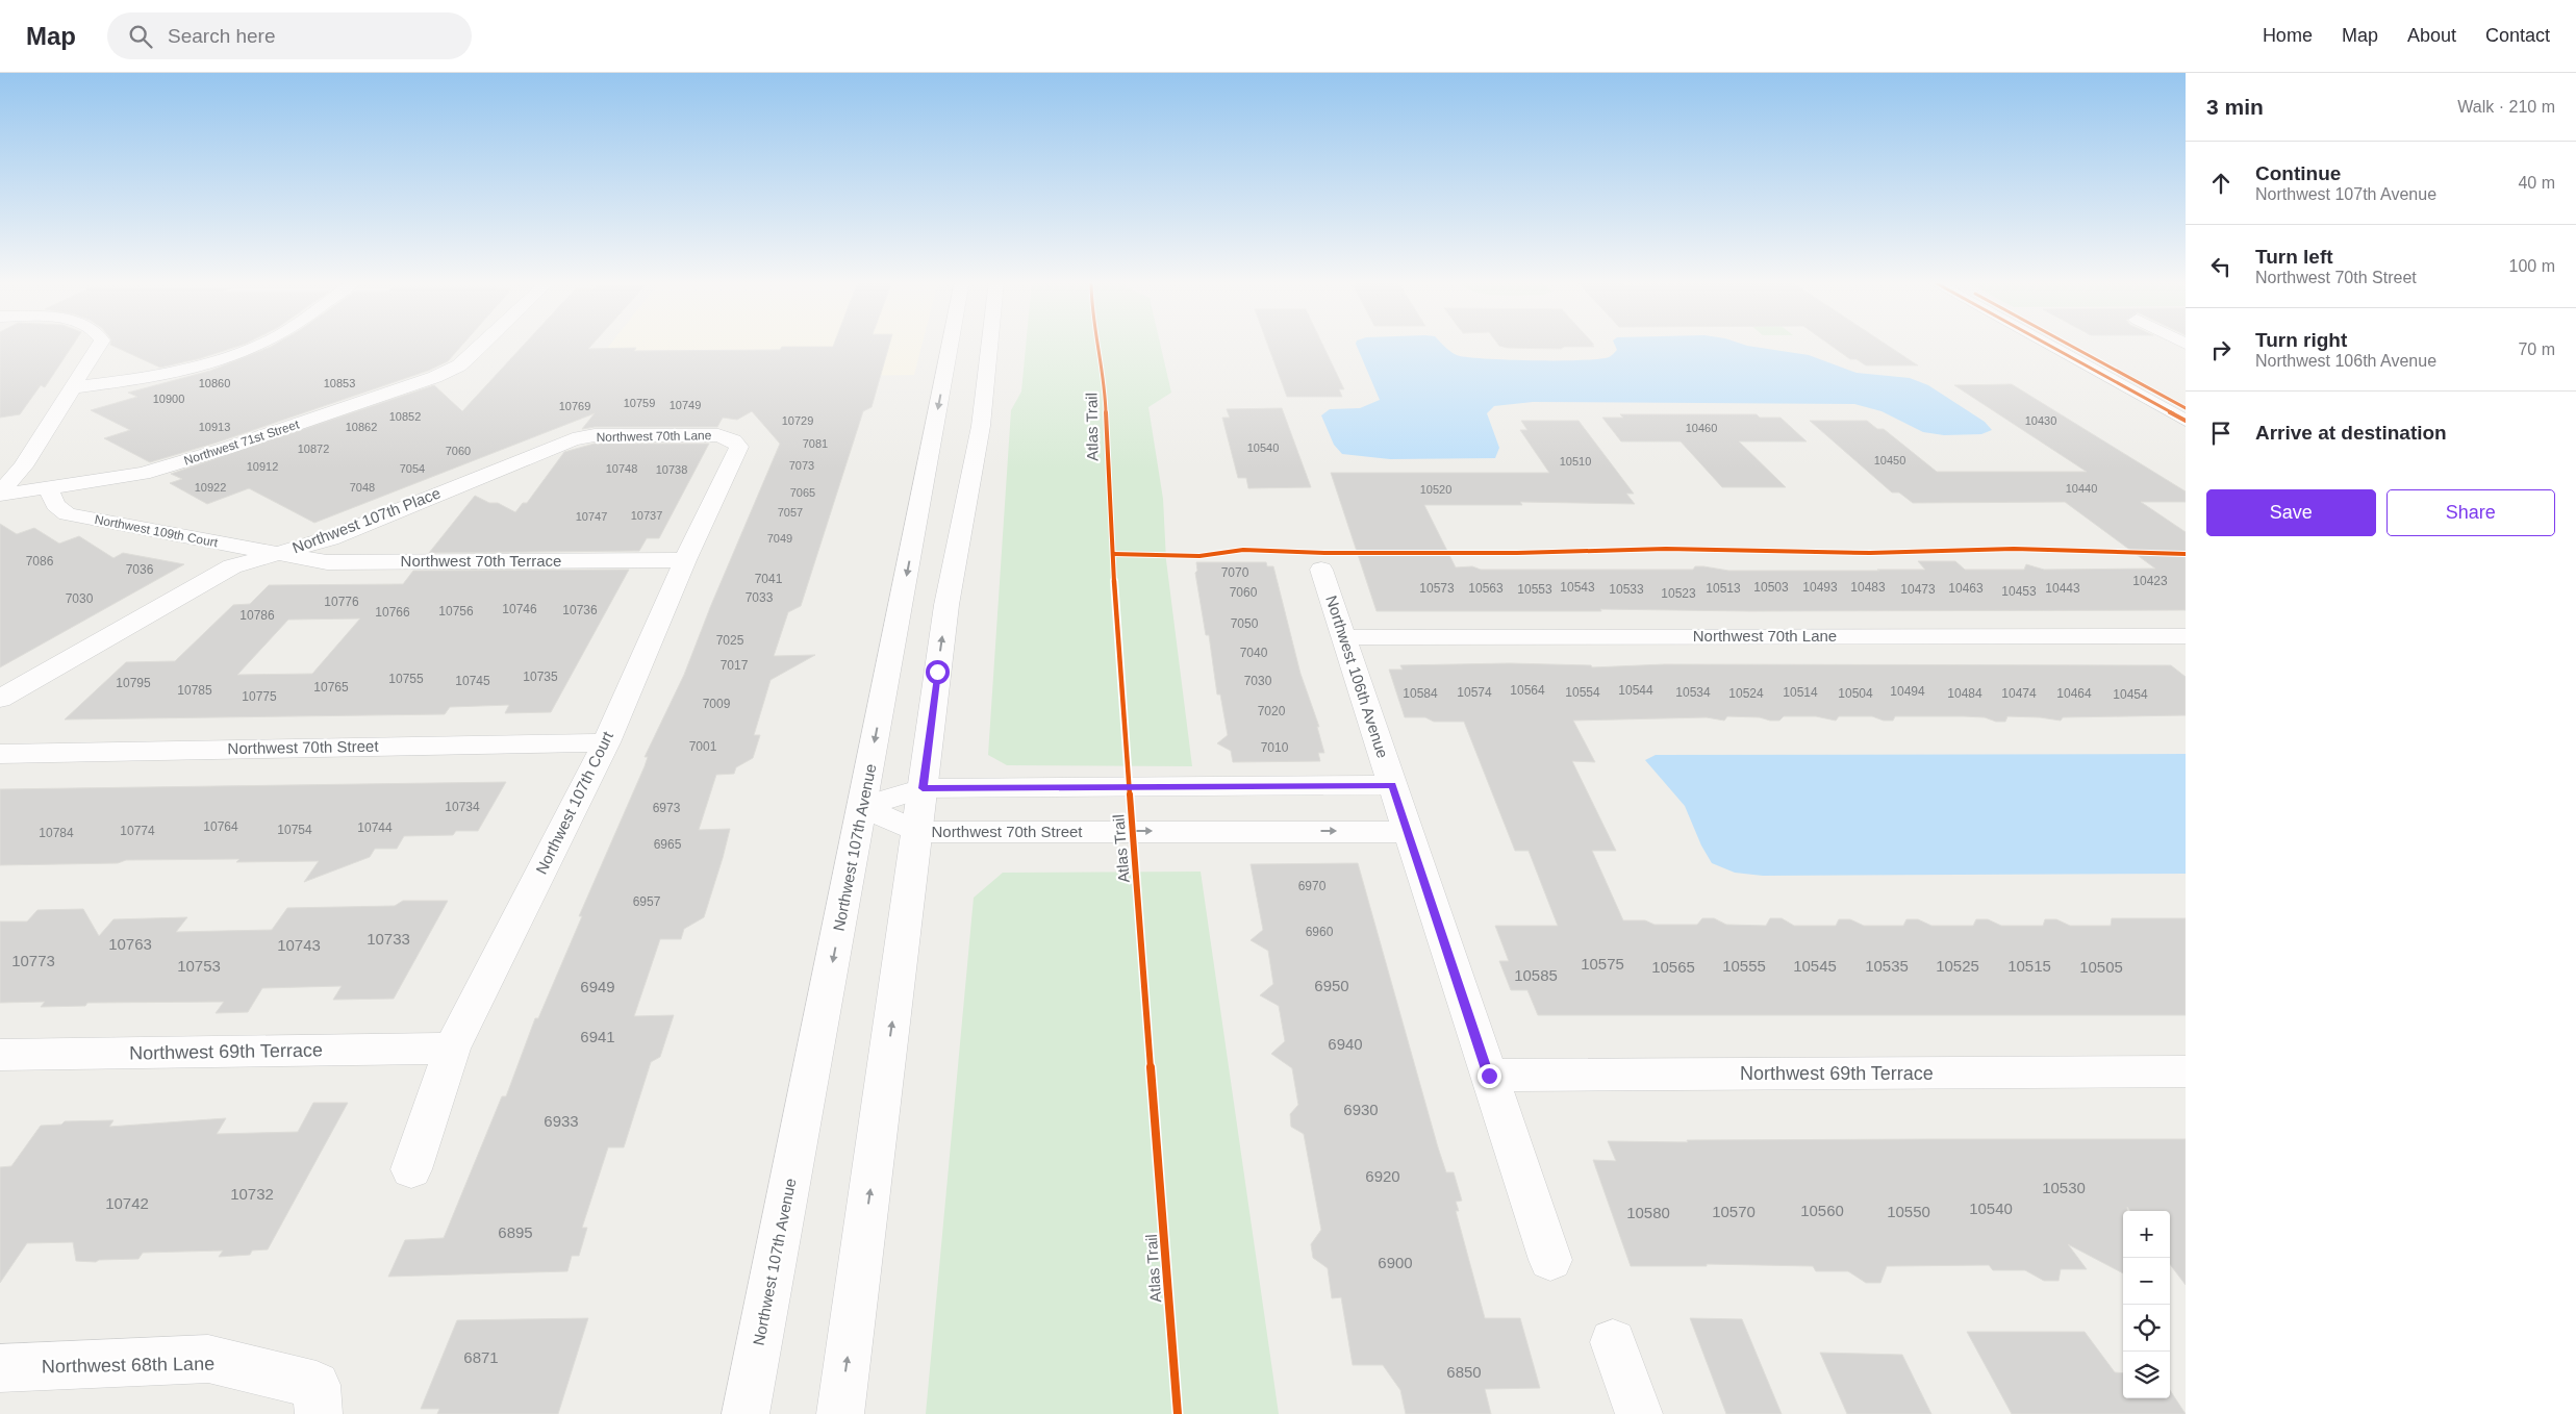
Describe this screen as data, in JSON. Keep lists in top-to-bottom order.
{
  "streets": {
    "street": [
      "Northwest 70th Lane",
      "Northwest 71st Street",
      "Northwest 107th Place",
      "Northwest 109th Court",
      "Northwest 70th Terrace",
      "Northwest 106th Avenue",
      "Northwest 70th Street",
      "Northwest 107th Court",
      "Northwest 107th Avenue",
      "Northwest 69th Terrace",
      "Northwest 68th Lane"
    ],
    "cycle path": ["Atlas Trail"]
  },
  "crossings": [
    ["Northwest 70th Lane", "Northwest 107th Place"],
    ["Northwest 70th Lane", "Northwest 106th Avenue"],
    ["Northwest 70th Lane", "Northwest 107th Court"],
    ["Northwest 71st Street", "Northwest 109th Court"],
    ["Northwest 107th Place", "Northwest 109th Court"],
    ["Northwest 107th Place", "Northwest 70th Terrace"],
    ["Northwest 109th Court", "Northwest 70th Terrace"],
    ["Northwest 70th Terrace", "Northwest 107th Court"],
    ["Northwest 106th Avenue", "Northwest 70th Street"],
    ["Northwest 106th Avenue", "Northwest 69th Terrace"],
    ["Northwest 70th Street", "Northwest 107th Court"],
    ["Northwest 70th Street", "Northwest 107th Avenue"],
    ["Northwest 107th Court", "Northwest 69th Terrace"]
  ],
  "house_numbers": [
    "10860",
    "10853",
    "10900",
    "10759",
    "10749",
    "10769",
    "10852",
    "10729",
    "10430",
    "10913",
    "10862",
    "10460",
    "7081",
    "10540",
    "10872",
    "7060",
    "10450",
    "10510",
    "7073",
    "10912",
    "7054",
    "10748",
    "10738",
    "10922",
    "7048",
    "10440",
    "10520",
    "7065",
    "7057",
    "10737",
    "10747",
    "7049",
    "7086",
    "7036",
    "7070",
    "7041",
    "10423",
    "10543",
    "10503",
    "10493",
    "10483",
    "10573",
    "10563",
    "10513",
    "10463",
    "10443",
    "10553",
    "10533",
    "10473",
    "10453",
    "7060",
    "10523",
    "7033",
    "7030",
    "10776",
    "10746",
    "10736",
    "10756",
    "10766",
    "10786",
    "7050",
    "7025",
    "7040",
    "7017",
    "10735",
    "10755",
    "10745",
    "7030",
    "10795",
    "10765",
    "10785",
    "10564",
    "10544",
    "10494",
    "10574",
    "10554",
    "10534",
    "10514",
    "10584",
    "10524",
    "10504",
    "10484",
    "10474",
    "10464",
    "10454",
    "10775",
    "7009",
    "7020",
    "7001",
    "7010",
    "10734",
    "6973",
    "10764",
    "10744",
    "10754",
    "10774",
    "10784",
    "6965",
    "6970",
    "6957",
    "6960",
    "10733",
    "10763",
    "10743",
    "10773",
    "10575",
    "10753",
    "10555",
    "10545",
    "10535",
    "10525",
    "10515",
    "10565",
    "10505",
    "10585",
    "6950",
    "6949",
    "6941",
    "6940",
    "6930",
    "6933",
    "6920",
    "10530",
    "10732",
    "10742",
    "10540",
    "10560",
    "10570",
    "10550",
    "10580",
    "6895",
    "6900",
    "6871",
    "6850"
  ],
  "page": {
    "header": "Map",
    "search": "Search here",
    "nav": [
      "Home",
      "Map",
      "About",
      "Contact"
    ],
    "heading": ["3 min", "Walk · 210 m"],
    "list": [
      ["Continue", "Northwest 107th Avenue", "40 m"],
      ["Turn left", "Northwest 70th Street", "100 m"],
      ["Turn right", "Northwest 106th Avenue", "70 m"],
      "Arrive at destination"
    ],
    "buttons": ["Save", "Share"],
    "map_buttons": ["+", "−"]
  }
}
